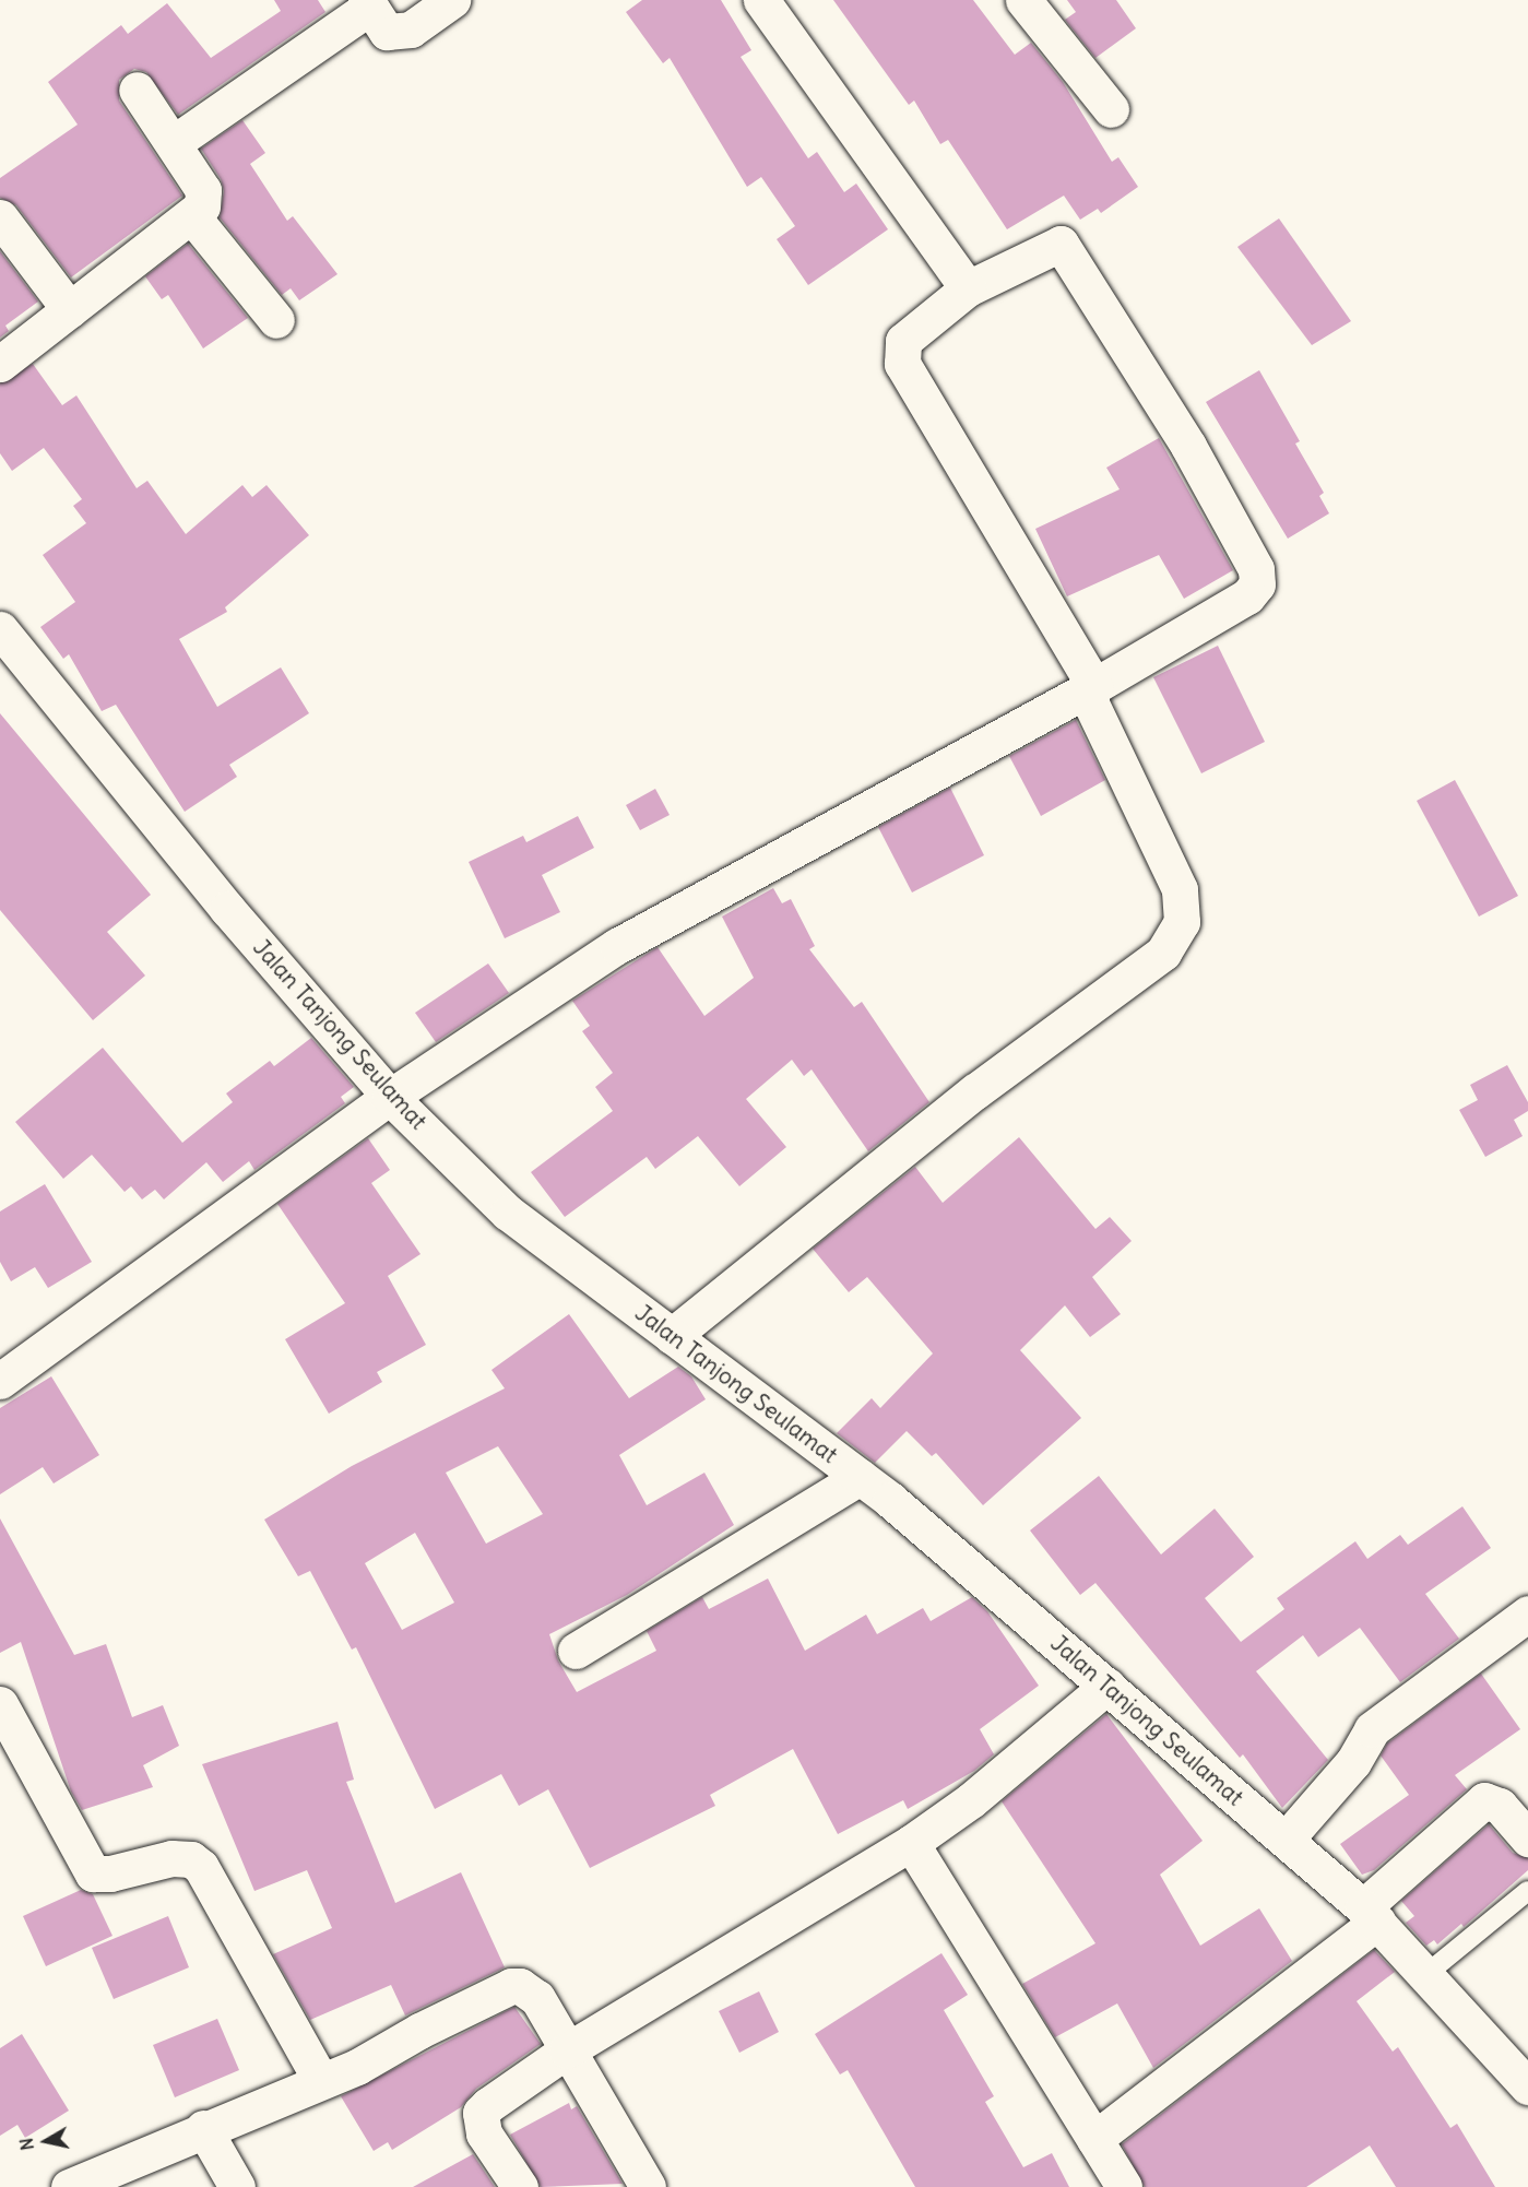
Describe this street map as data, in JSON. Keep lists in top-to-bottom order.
{
  "streets": {
    "street": ["Jalan Tanjong Seulamat"]
  },
  "north": "left"
}
